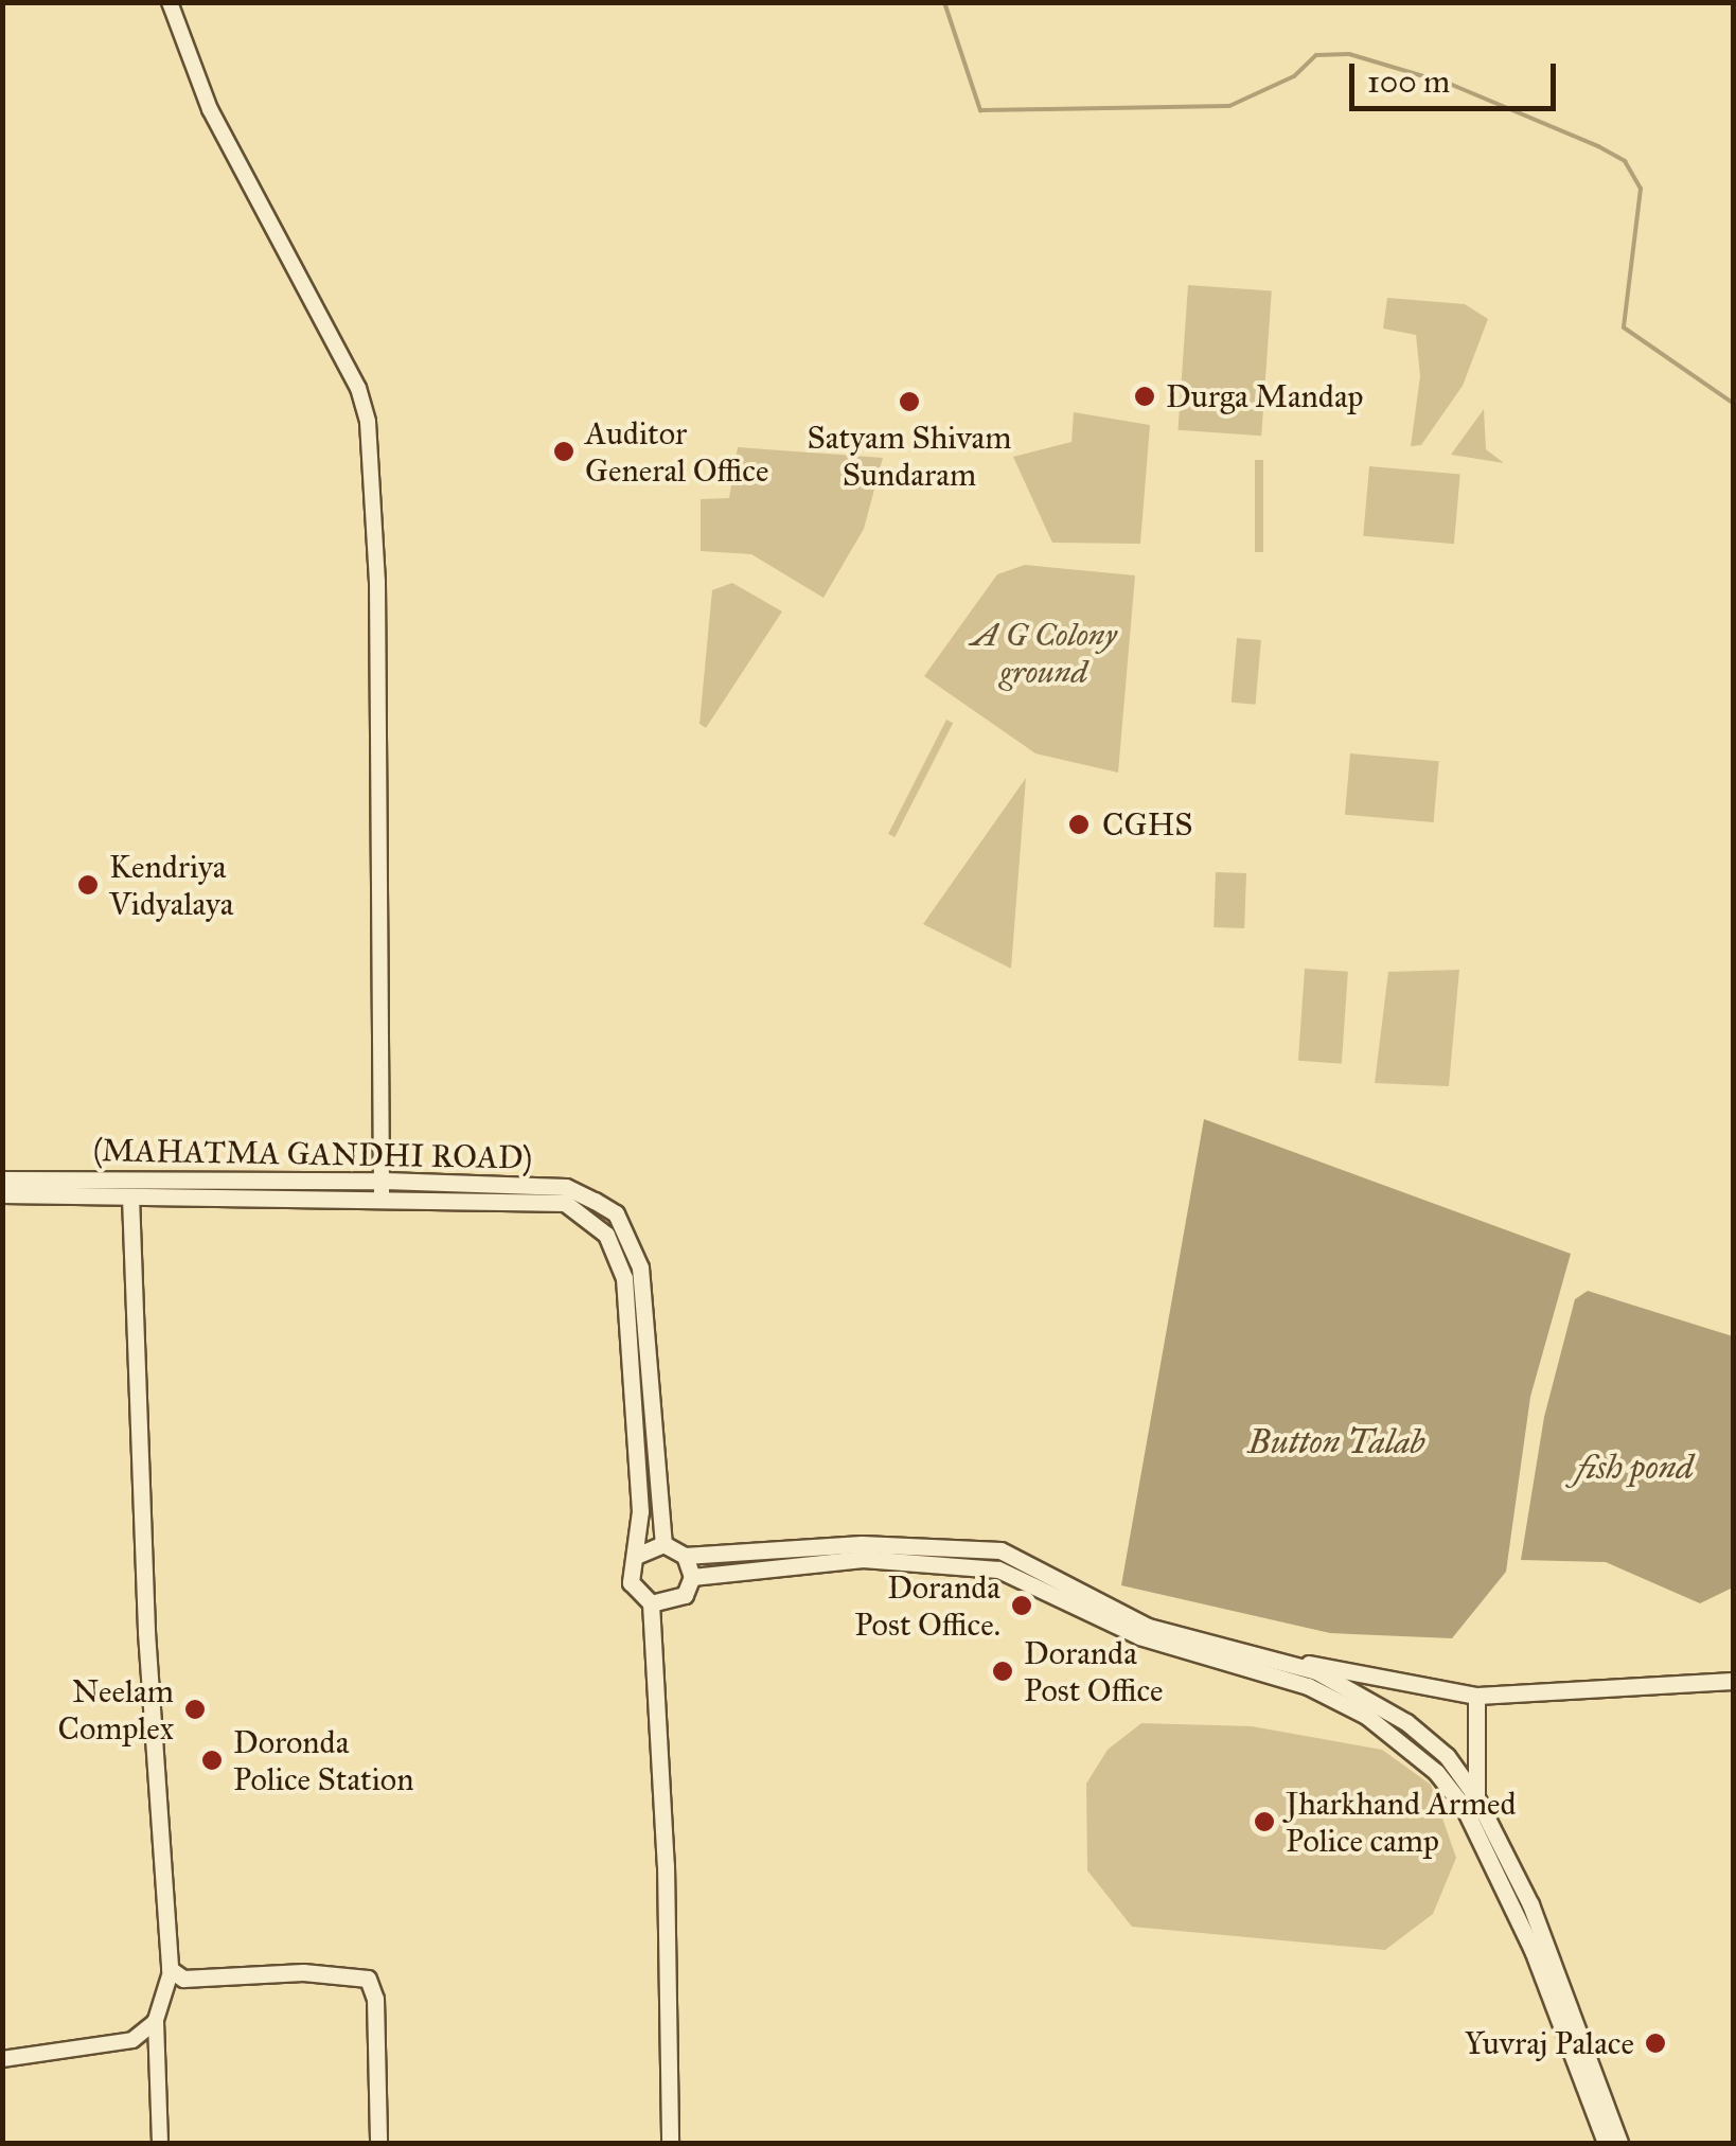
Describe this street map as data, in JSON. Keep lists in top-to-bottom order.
{
  "streets": {
    "main road": ["(MAHATMA GANDHI ROAD)"]
  },
  "water": ["Button Talab", "fish pond"],
  "parks": ["A G Colony ground"],
  "places": [
    "Durga Mandap",
    "Satyam Shivam Sundaram",
    "Auditor General Office",
    "CGHS",
    "Kendriya Vidyalaya",
    "Doranda Post Office.",
    "Doranda Post Office",
    "Neelam Complex",
    "Doronda Police Station",
    "Jharkhand Armed Police camp",
    "Yuvraj Palace"
  ],
  "scale_bar": "100 m"
}
